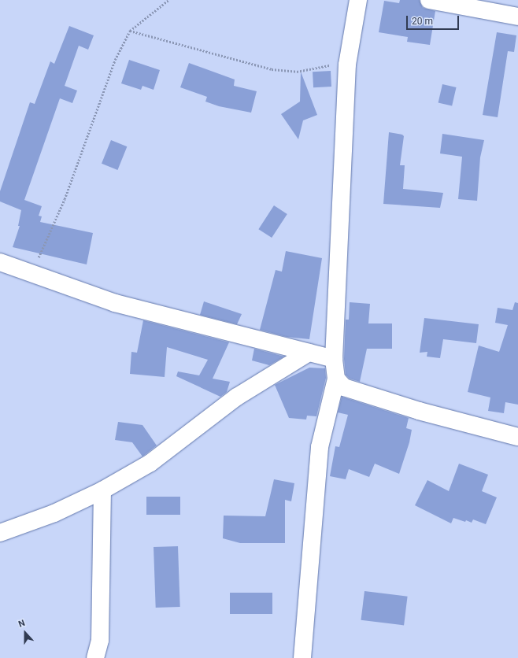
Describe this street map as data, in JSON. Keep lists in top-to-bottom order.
{
  "scale_bar": "20 m",
  "north": "top"
}
